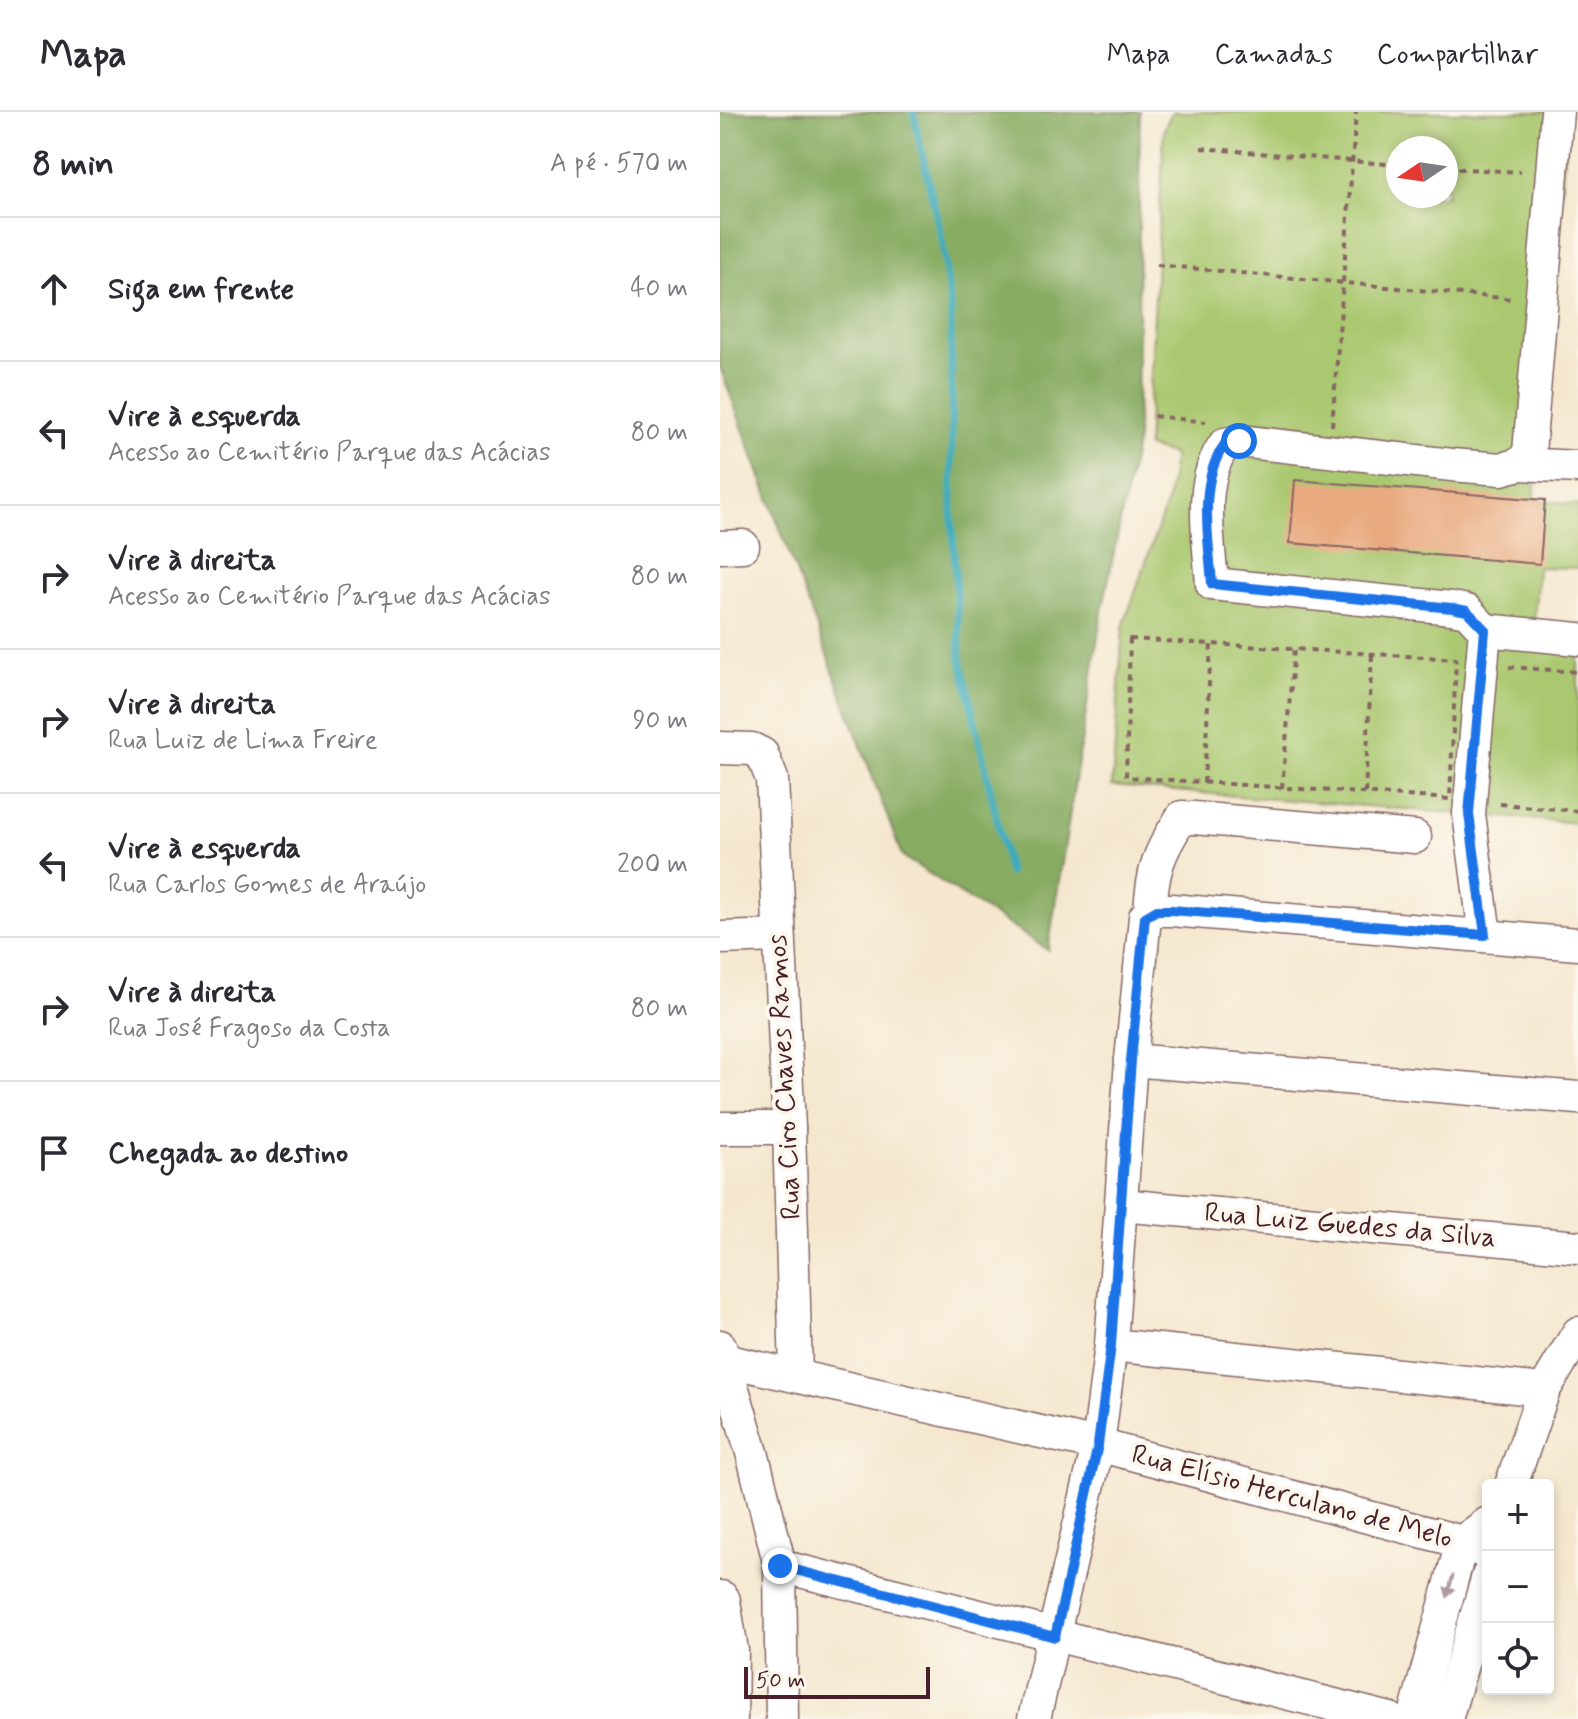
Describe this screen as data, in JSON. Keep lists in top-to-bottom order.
{
  "streets": {
    "street": ["Rua Ciro Chaves Ramos", "Rua Luiz Guedes da Silva", "Rua Elísio Herculano de Melo"]
  },
  "crossings": [
    ["Rua Ciro Chaves Ramos", "Rua Elísio Herculano de Melo"]
  ],
  "scale_bar": "50 m",
  "north": "left",
  "page": {
    "header": "Mapa",
    "nav": ["Mapa", "Camadas", "Compartilhar"],
    "heading": ["8 min", "A pé · 570 m"],
    "list": [
      ["Siga em frente", "40 m"],
      ["Vire à esquerda", "Acesso ao Cemitério Parque das Acácias", "80 m"],
      ["Vire à direita", "Acesso ao Cemitério Parque das Acácias", "80 m"],
      ["Vire à direita", "Rua Luiz de Lima Freire", "90 m"],
      ["Vire à esquerda", "Rua Carlos Gomes de Araújo", "200 m"],
      ["Vire à direita", "Rua José Fragoso da Costa", "80 m"],
      "Chegada ao destino"
    ],
    "map_buttons": ["+", "−"],
    "scale": "50 m"
  }
}
